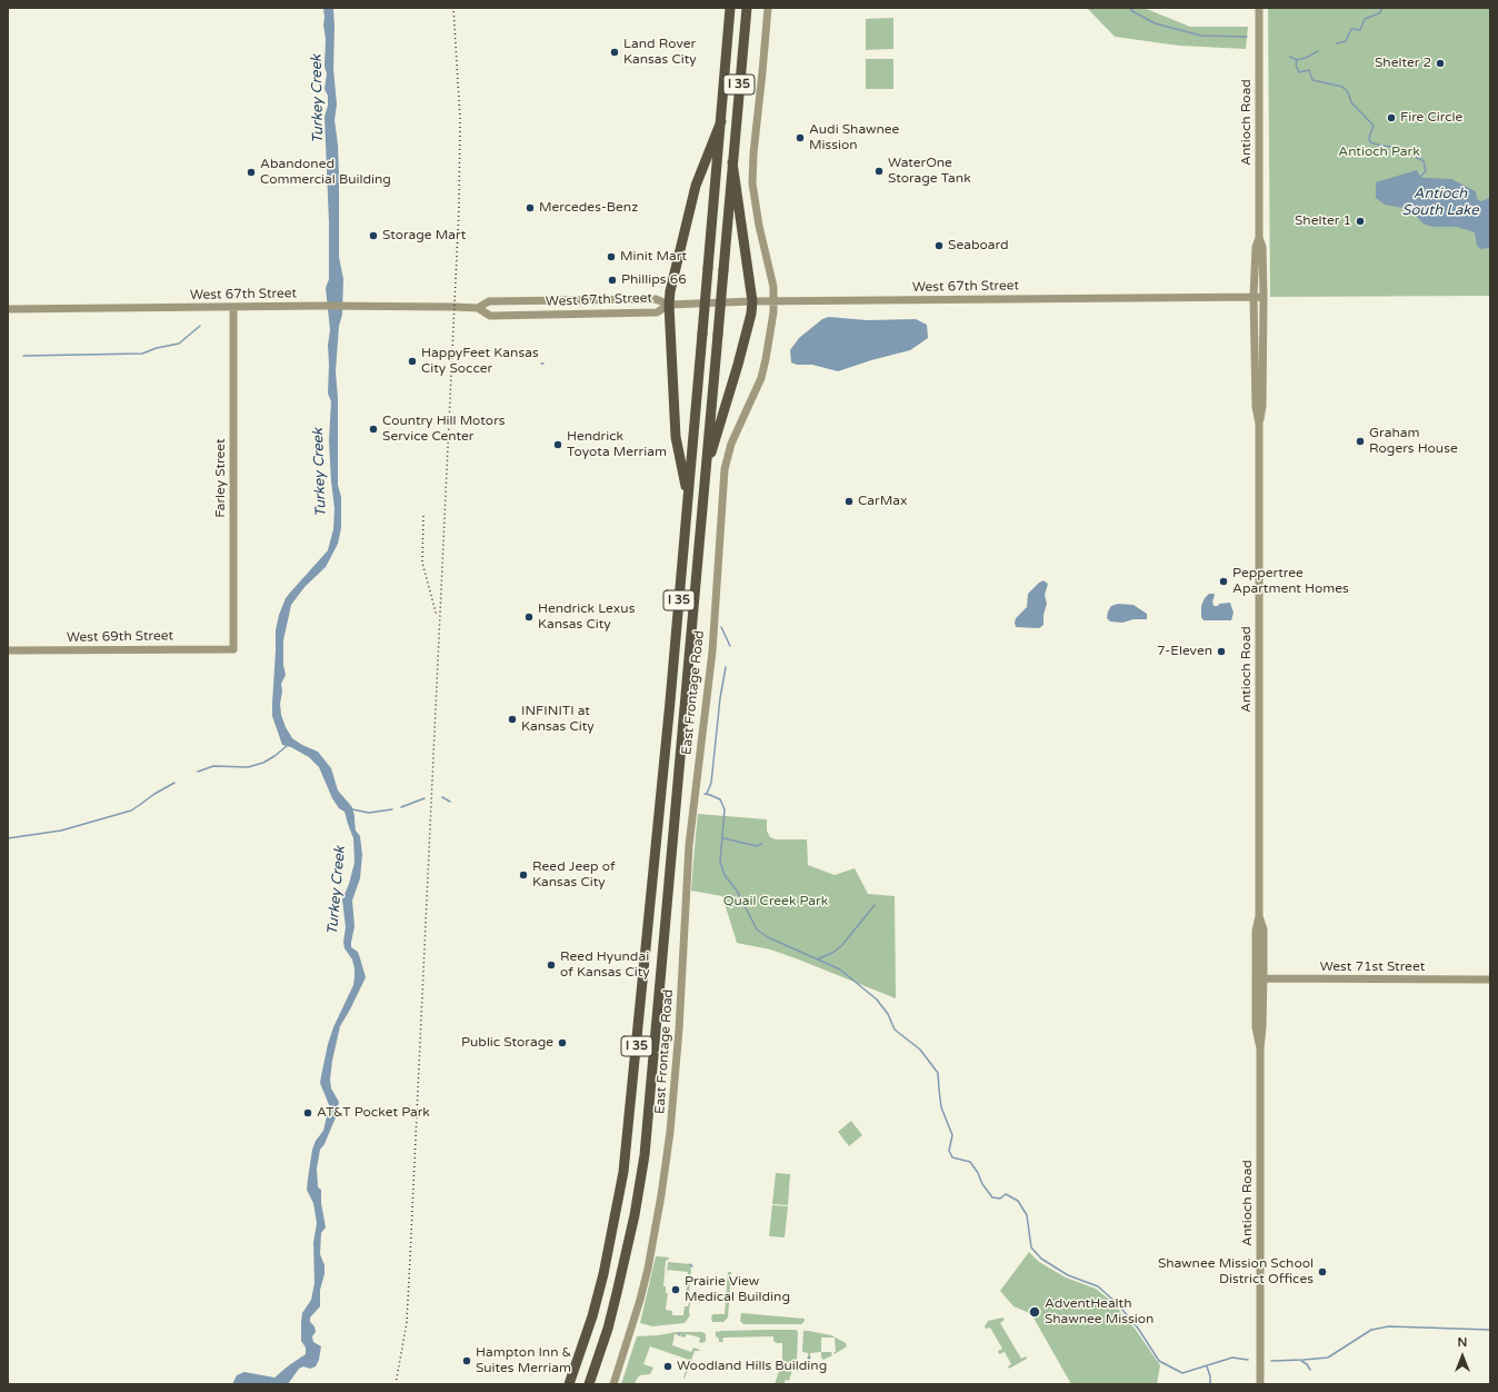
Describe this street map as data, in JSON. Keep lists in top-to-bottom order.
{
  "streets": {
    "highway": ["I 35"],
    "street": [
      "Antioch Road",
      "West 67th Street",
      "Farley Street",
      "West 69th Street",
      "East Frontage Road",
      "West 71st Street"
    ]
  },
  "crossings": [
    ["Antioch Road", "West 67th Street"],
    ["Antioch Road", "West 71st Street"],
    ["West 67th Street", "Farley Street"],
    ["West 67th Street", "East Frontage Road"],
    ["Farley Street", "West 69th Street"]
  ],
  "water": ["Turkey Creek", "Antioch South Lake"],
  "parks": ["Antioch Park", "Quail Creek Park"],
  "places": [
    "Land Rover Kansas City",
    "Shelter 2",
    "Fire Circle",
    "Audi Shawnee Mission",
    "WaterOne Storage Tank",
    "Abandoned Commercial Building",
    "Mercedes-Benz",
    "Shelter 1",
    "Storage Mart",
    "Seaboard",
    "Minit Mart",
    "Phillips 66",
    "HappyFeet Kansas City Soccer",
    "Country Hill Motors Service Center",
    "Graham Rogers House",
    "Hendrick Toyota Merriam",
    "CarMax",
    "Peppertree Apartment Homes",
    "Hendrick Lexus Kansas City",
    "7-Eleven",
    "INFINITI at Kansas City",
    "Reed Jeep of Kansas City",
    "Reed Hyundai of Kansas City",
    "Public Storage",
    "AT&T Pocket Park",
    "Shawnee Mission School District Offices",
    "Prairie View Medical Building",
    "AdventHealth Shawnee Mission",
    "Hampton Inn & Suites Merriam",
    "Woodland Hills Building"
  ],
  "north": "top"
}
